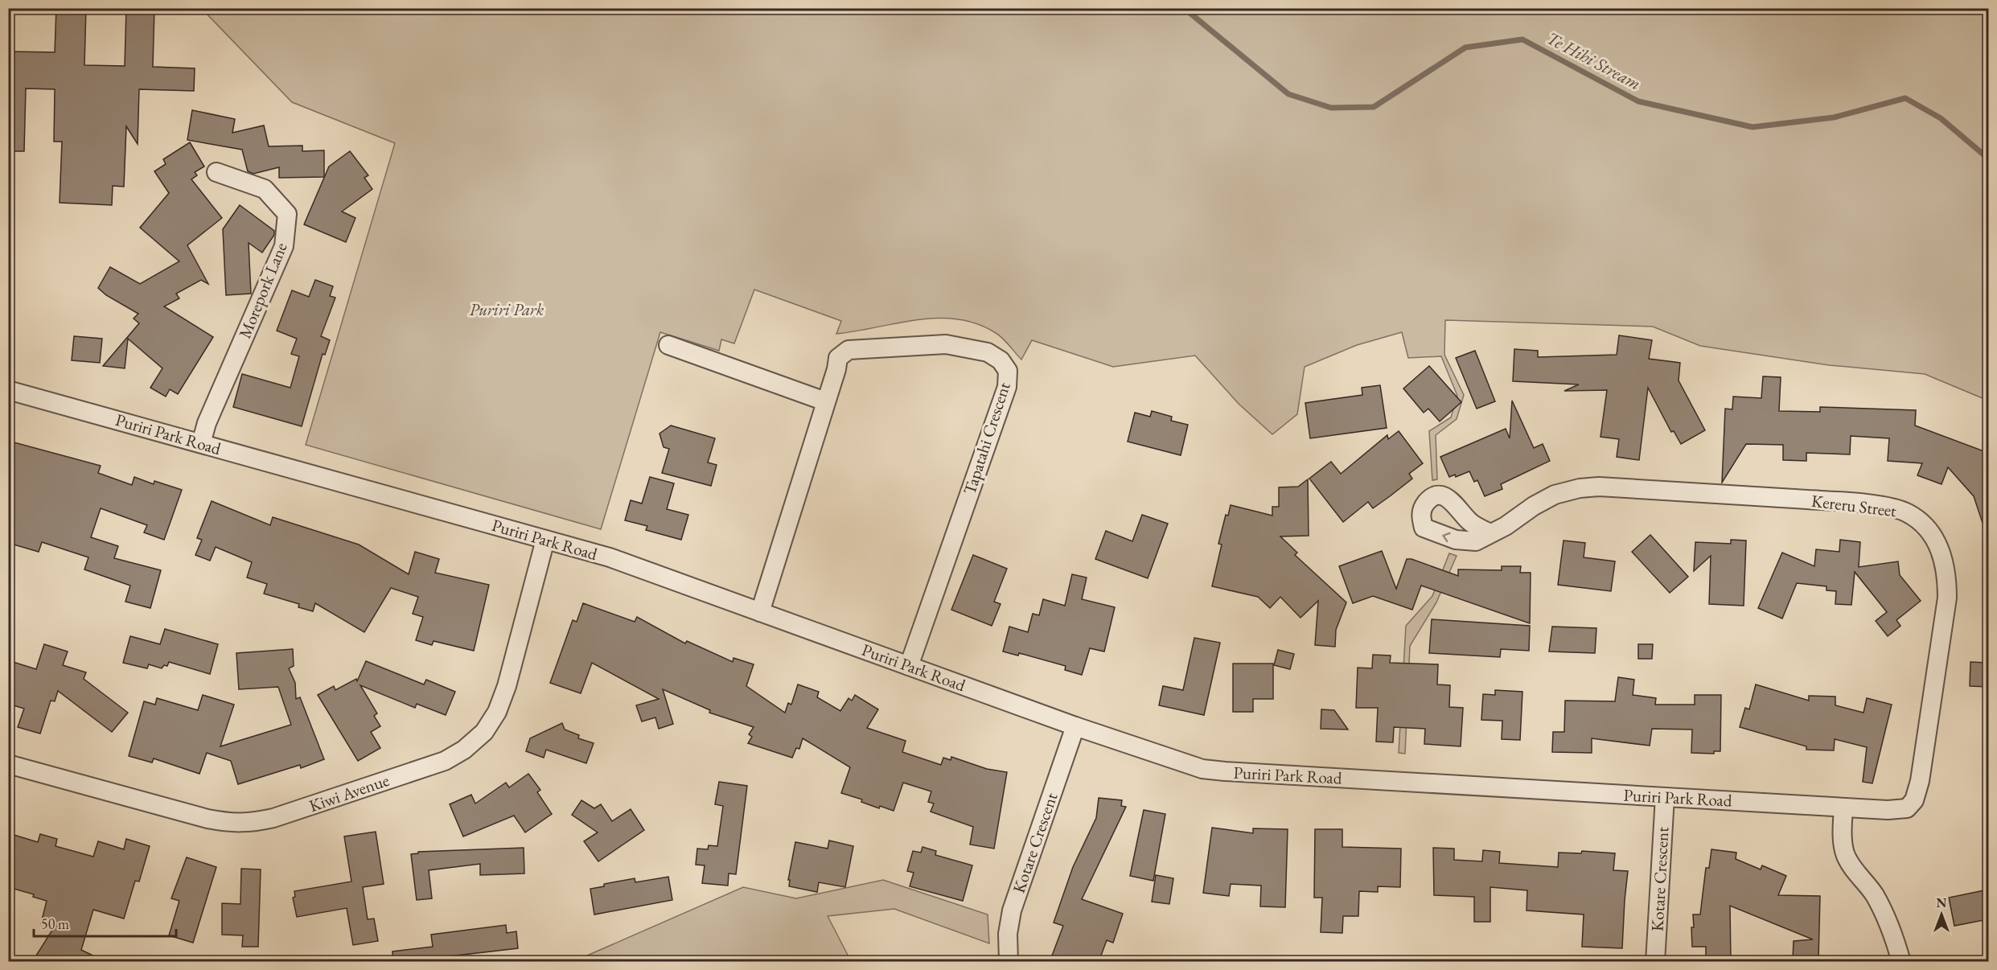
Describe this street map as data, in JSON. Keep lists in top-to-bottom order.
{
  "streets": {
    "street": [
      "Morepork Lane",
      "Puriri Park Road",
      "Tapatahi Crescent",
      "Kereru Street",
      "Kiwi Avenue",
      "Kotare Crescent"
    ]
  },
  "crossings": [
    ["Morepork Lane", "Puriri Park Road"],
    ["Puriri Park Road", "Tapatahi Crescent"],
    ["Puriri Park Road", "Kereru Street"],
    ["Puriri Park Road", "Kiwi Avenue"],
    ["Puriri Park Road", "Kotare Crescent"]
  ],
  "water": ["Te Hihi Stream"],
  "parks": ["Puriri Park"],
  "scale_bar": "50 m",
  "north": "top"
}
